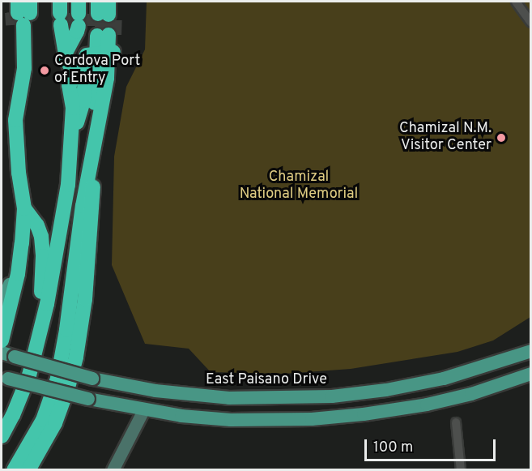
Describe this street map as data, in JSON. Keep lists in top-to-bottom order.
{
  "streets": {
    "main road": ["East Paisano Drive"]
  },
  "parks": ["Chamizal National Memorial"],
  "places": ["Cordova Port of Entry", "Chamizal N.M. Visitor Center"],
  "scale_bar": "100 m"
}
